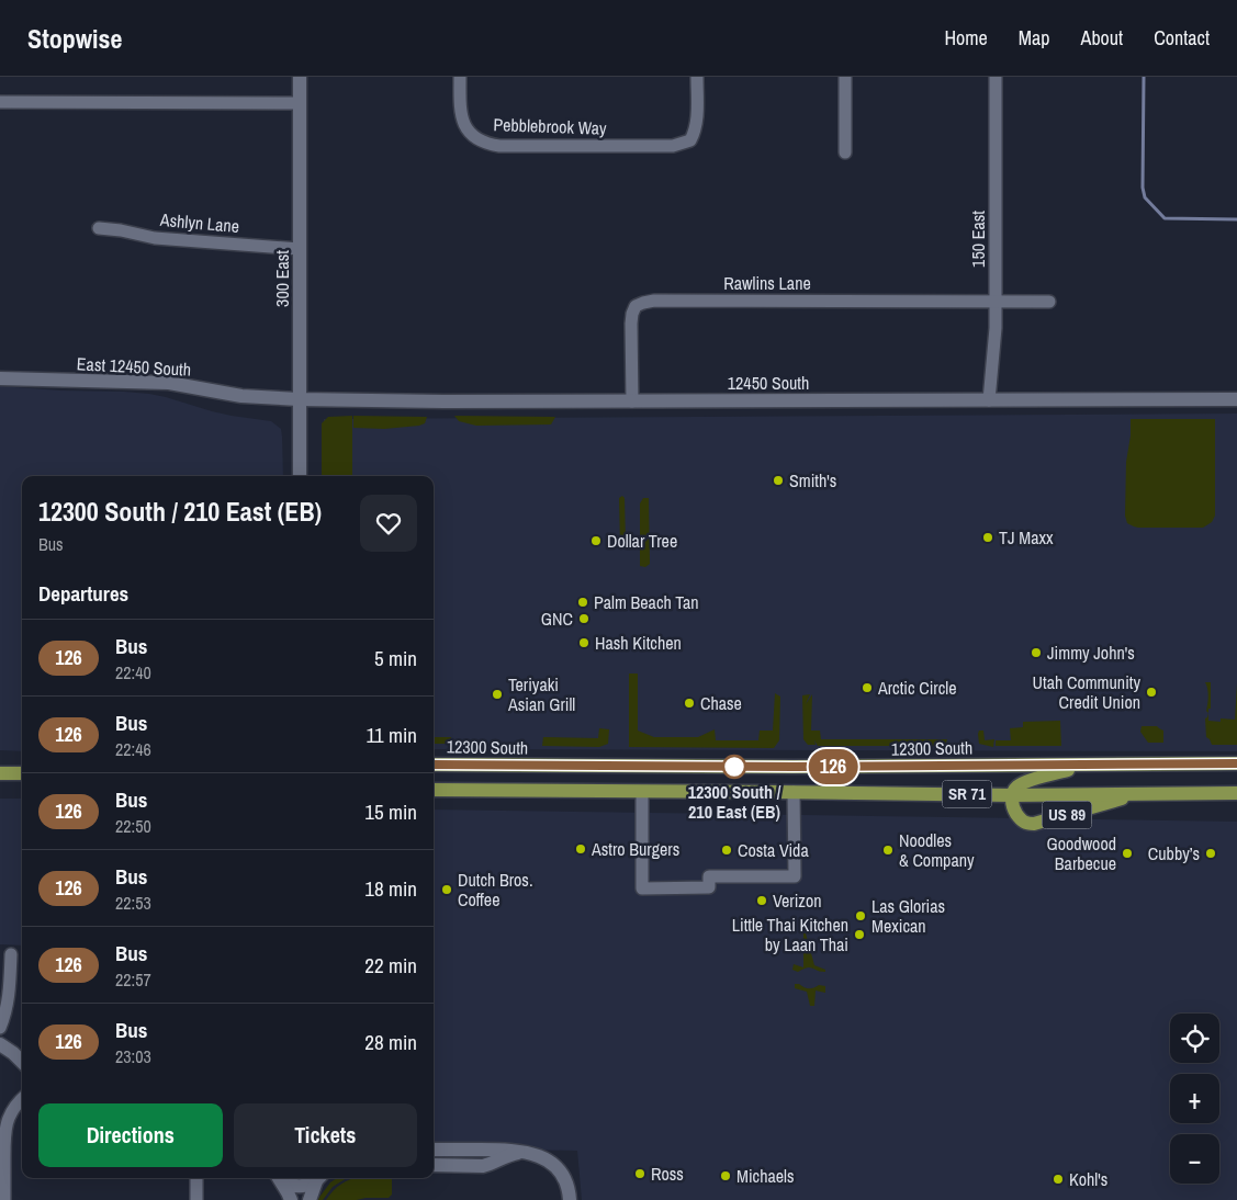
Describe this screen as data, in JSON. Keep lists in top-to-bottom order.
{
  "streets": {
    "main road": ["12300 South", "SR 71", "US 89"],
    "street": [
      "Pebblebrook Way",
      "Ashlyn Lane",
      "150 East",
      "300 East",
      "Rawlins Lane",
      "East 12450 South",
      "12450 South"
    ]
  },
  "crossings": [
    ["Ashlyn Lane", "300 East"],
    ["150 East", "Rawlins Lane"],
    ["150 East", "12450 South"],
    ["300 East", "East 12450 South"],
    ["300 East", "12450 South"],
    ["Rawlins Lane", "12450 South"],
    ["East 12450 South", "12450 South"],
    ["12300 South", "US 89"],
    ["SR 71", "US 89"]
  ],
  "places": [
    "Smith's",
    "TJ Maxx",
    "Dollar Tree",
    "Palm Beach Tan",
    "GNC",
    "Hash Kitchen",
    "Jimmy John's",
    "Arctic Circle",
    "Utah Community Credit Union",
    "Teriyaki Asian Grill",
    "Chase",
    "12300 South / 210 East (EB)",
    "Astro Burgers",
    "Costa Vida",
    "Noodles & Company",
    "Goodwood Barbecue",
    "Cubby’s",
    "Dutch Bros. Coffee",
    "Verizon",
    "Las Glorias Mexican",
    "Little Thai Kitchen by Laan Thai",
    "Ross",
    "Michaels",
    "Kohl's"
  ],
  "lines": ["bus line 126"],
  "page": {
    "header": "Stopwise",
    "nav": [
      "Home",
      "Map",
      "About",
      "Contact"
    ],
    "on_map": "126",
    "heading": [
      ["12300 South / 210 East (EB)", "Bus"],
      "Departures"
    ],
    "list": [
      {
        "mark": "126",
        "name": "Bus",
        "note": "22:40",
        "value": "5 min"
      },
      {
        "mark": "126",
        "name": "Bus",
        "note": "22:46",
        "value": "11 min"
      },
      {
        "mark": "126",
        "name": "Bus",
        "note": "22:50",
        "value": "15 min"
      },
      {
        "mark": "126",
        "name": "Bus",
        "note": "22:53",
        "value": "18 min"
      },
      {
        "mark": "126",
        "name": "Bus",
        "note": "22:57",
        "value": "22 min"
      },
      {
        "mark": "126",
        "name": "Bus",
        "note": "23:03",
        "value": "28 min"
      }
    ],
    "map_buttons": ["+", "−"],
    "buttons": ["Directions", "Tickets"]
  }
}
